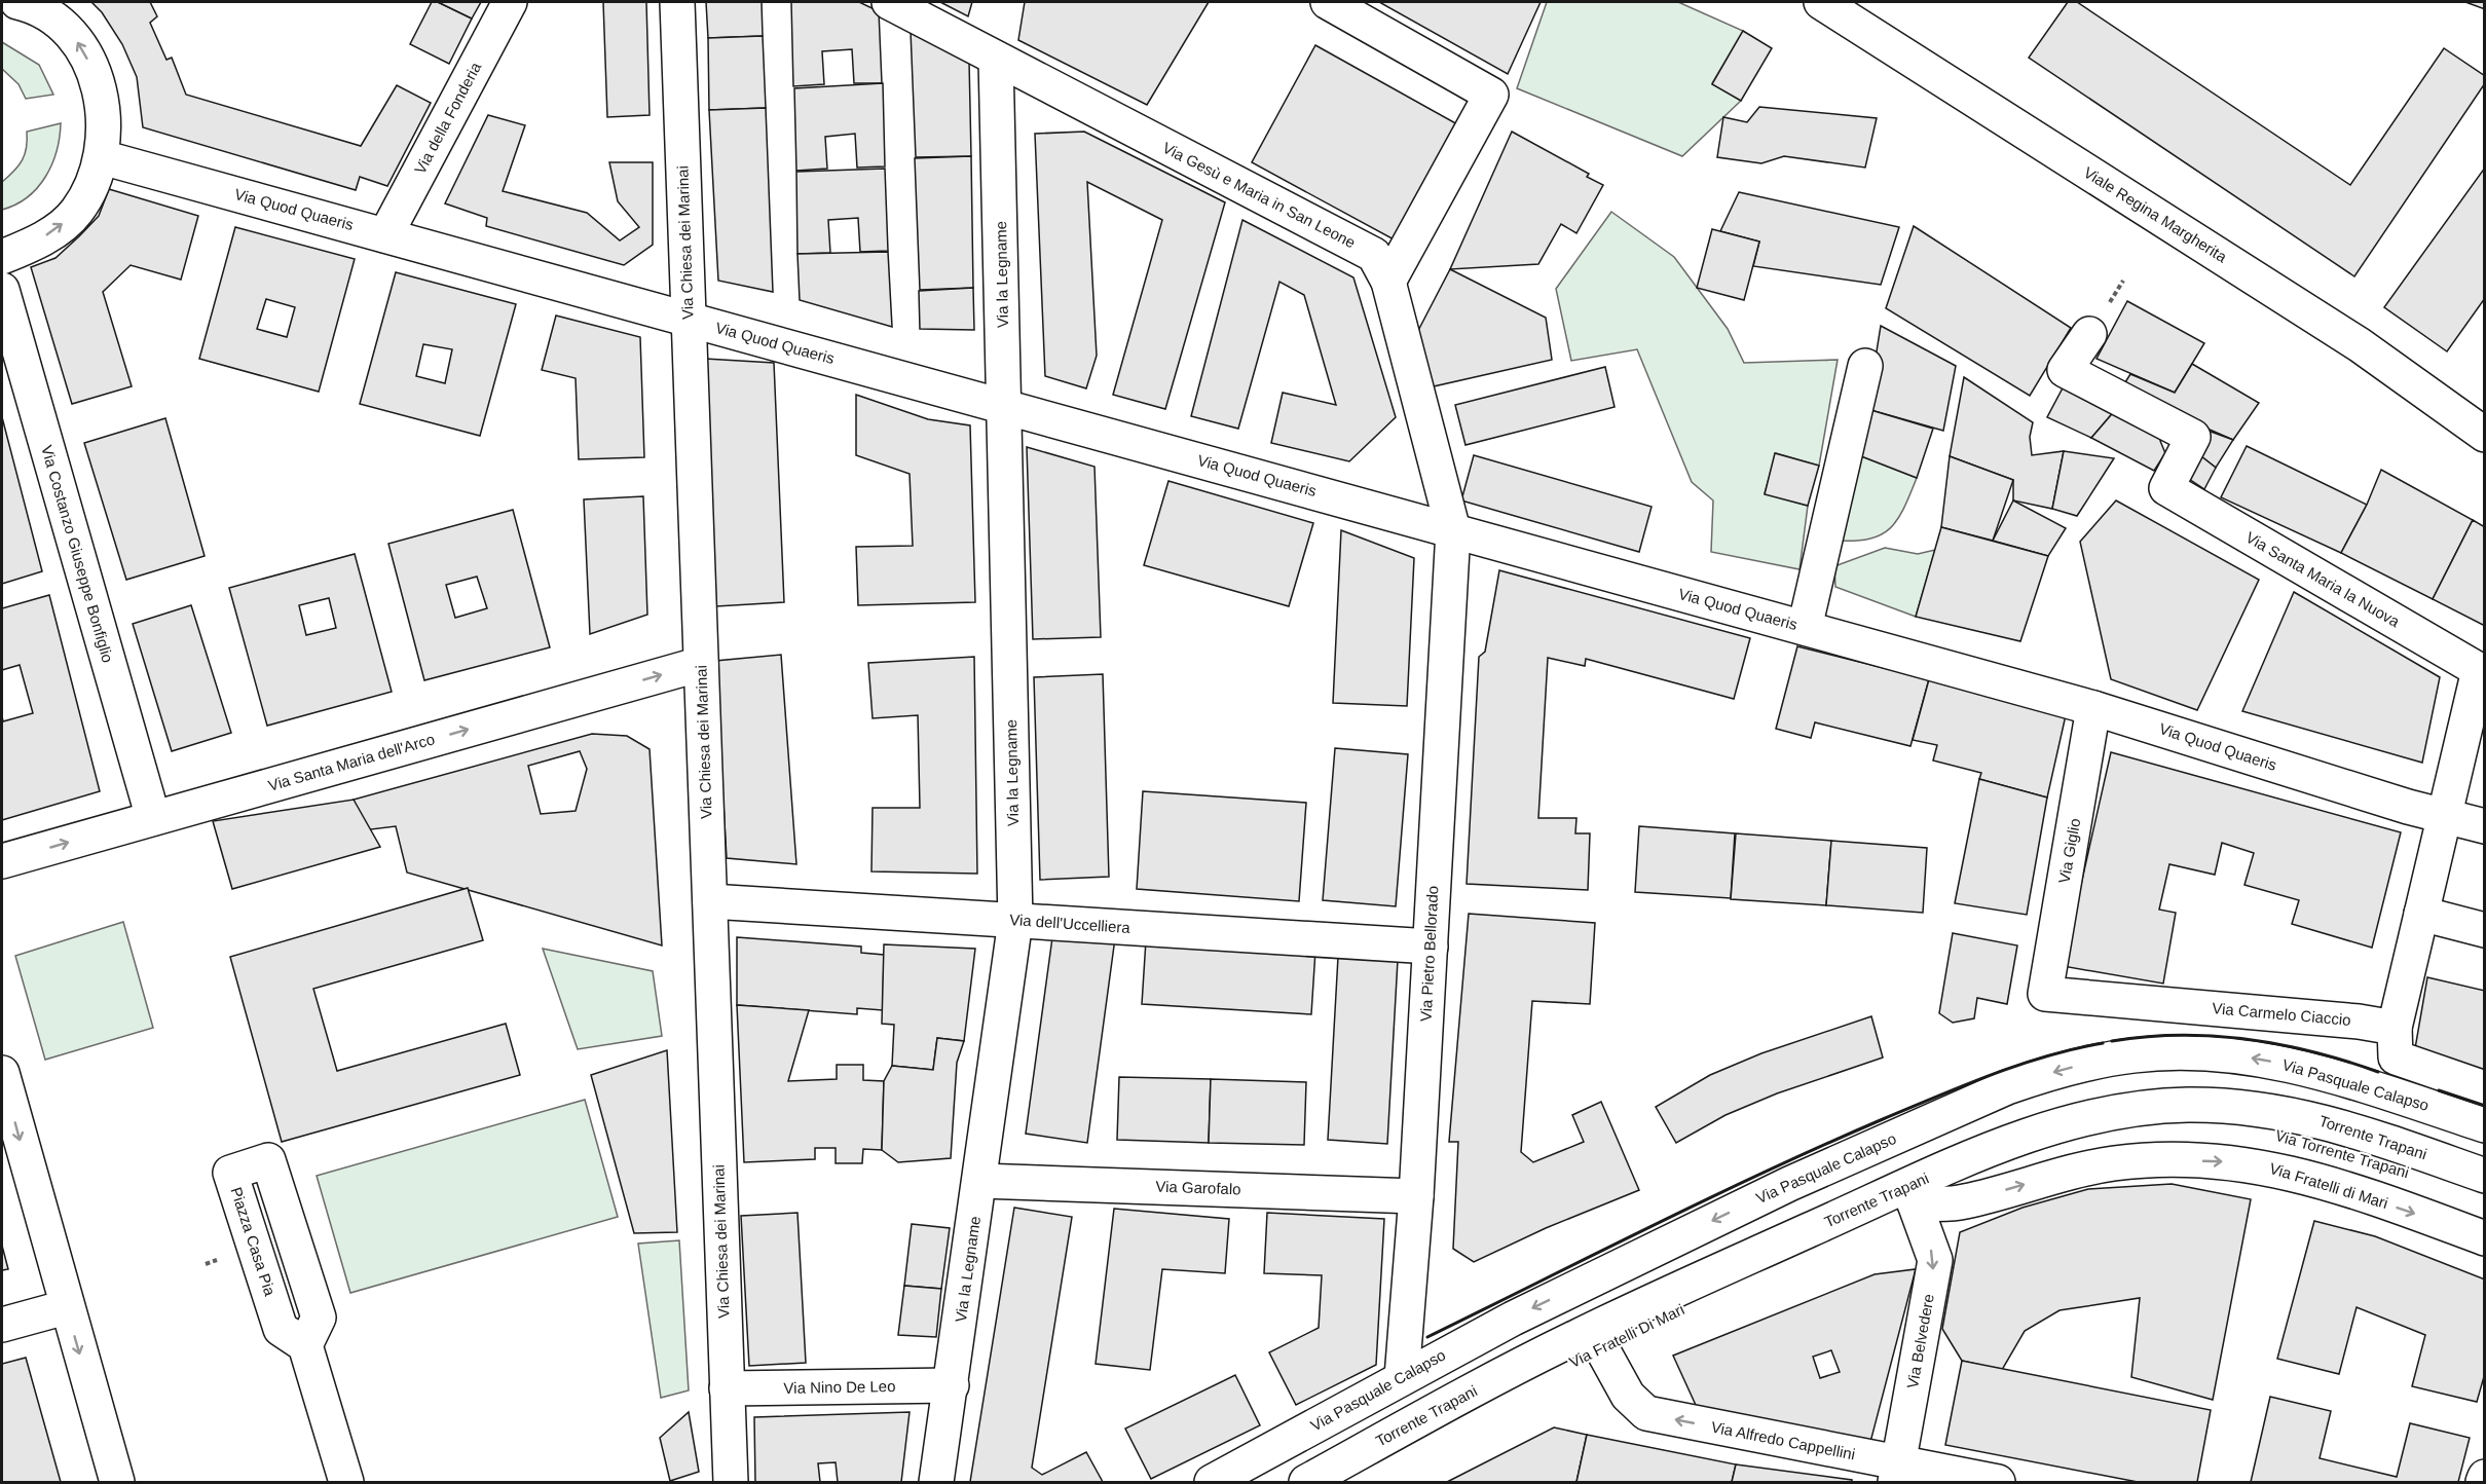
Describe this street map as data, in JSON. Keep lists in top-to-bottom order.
{
  "streets": {
    "street": [
      "Via della Fonderia",
      "Via Gesù e Maria in San Leone",
      "Via Quod Quaeris",
      "Viale Regina Margherita",
      "Via Chiesa dei Marinai",
      "Via la Legname",
      "Via Costanzo Giuseppe Bonfiglio",
      "Via Santa Maria la Nuova",
      "Via Santa Maria dell'Arco",
      "Via Giglio",
      "Via dell'Uccelliera",
      "Via Pietro Bellorado",
      "Via Carmelo Ciaccio",
      "Via Pasquale Calapso",
      "Torrente Trapani",
      "Via Torrente Trapani",
      "Via Fratelli di Mari",
      "Via Garofalo",
      "Piazza Casa Pia",
      "Via Fratelli Di Mari",
      "Via Belvedere",
      "Via Nino De Leo",
      "Via Alfredo Cappellini"
    ]
  },
  "crossings": [
    ["Via della Fonderia", "Via Quod Quaeris"],
    ["Via Gesù e Maria in San Leone", "Via Quod Quaeris"],
    ["Via Gesù e Maria in San Leone", "Via la Legname"],
    ["Via Gesù e Maria in San Leone", "Via Pietro Bellorado"],
    ["Via Quod Quaeris", "Via Chiesa dei Marinai"],
    ["Via Quod Quaeris", "Via la Legname"],
    ["Via Quod Quaeris", "Via Santa Maria la Nuova"],
    ["Via Quod Quaeris", "Via Giglio"],
    ["Via Quod Quaeris", "Via Pietro Bellorado"],
    ["Via Chiesa dei Marinai", "Via Santa Maria dell'Arco"],
    ["Via Chiesa dei Marinai", "Via dell'Uccelliera"],
    ["Via Chiesa dei Marinai", "Via Nino De Leo"],
    ["Via la Legname", "Via dell'Uccelliera"],
    ["Via la Legname", "Via Garofalo"],
    ["Via la Legname", "Via Nino De Leo"],
    ["Via Costanzo Giuseppe Bonfiglio", "Via Santa Maria dell'Arco"],
    ["Via Giglio", "Via Carmelo Ciaccio"],
    ["Via dell'Uccelliera", "Via Pietro Bellorado"],
    ["Via Pietro Bellorado", "Via Pasquale Calapso"],
    ["Via Pietro Bellorado", "Via Garofalo"],
    ["Via Torrente Trapani", "Via Fratelli di Mari"],
    ["Via Torrente Trapani", "Via Fratelli Di Mari"],
    ["Via Torrente Trapani", "Via Belvedere"],
    ["Via Fratelli di Mari", "Via Fratelli Di Mari"],
    ["Via Fratelli di Mari", "Via Belvedere"],
    ["Via Fratelli Di Mari", "Via Belvedere"],
    ["Via Fratelli Di Mari", "Via Alfredo Cappellini"],
    ["Via Belvedere", "Via Alfredo Cappellini"]
  ],
  "one_way": [
    "Via Santa Maria dell'Arco",
    "Via Pasquale Calapso",
    "Via Fratelli di Mari",
    "Via Belvedere",
    "Via Alfredo Cappellini"
  ]
}
